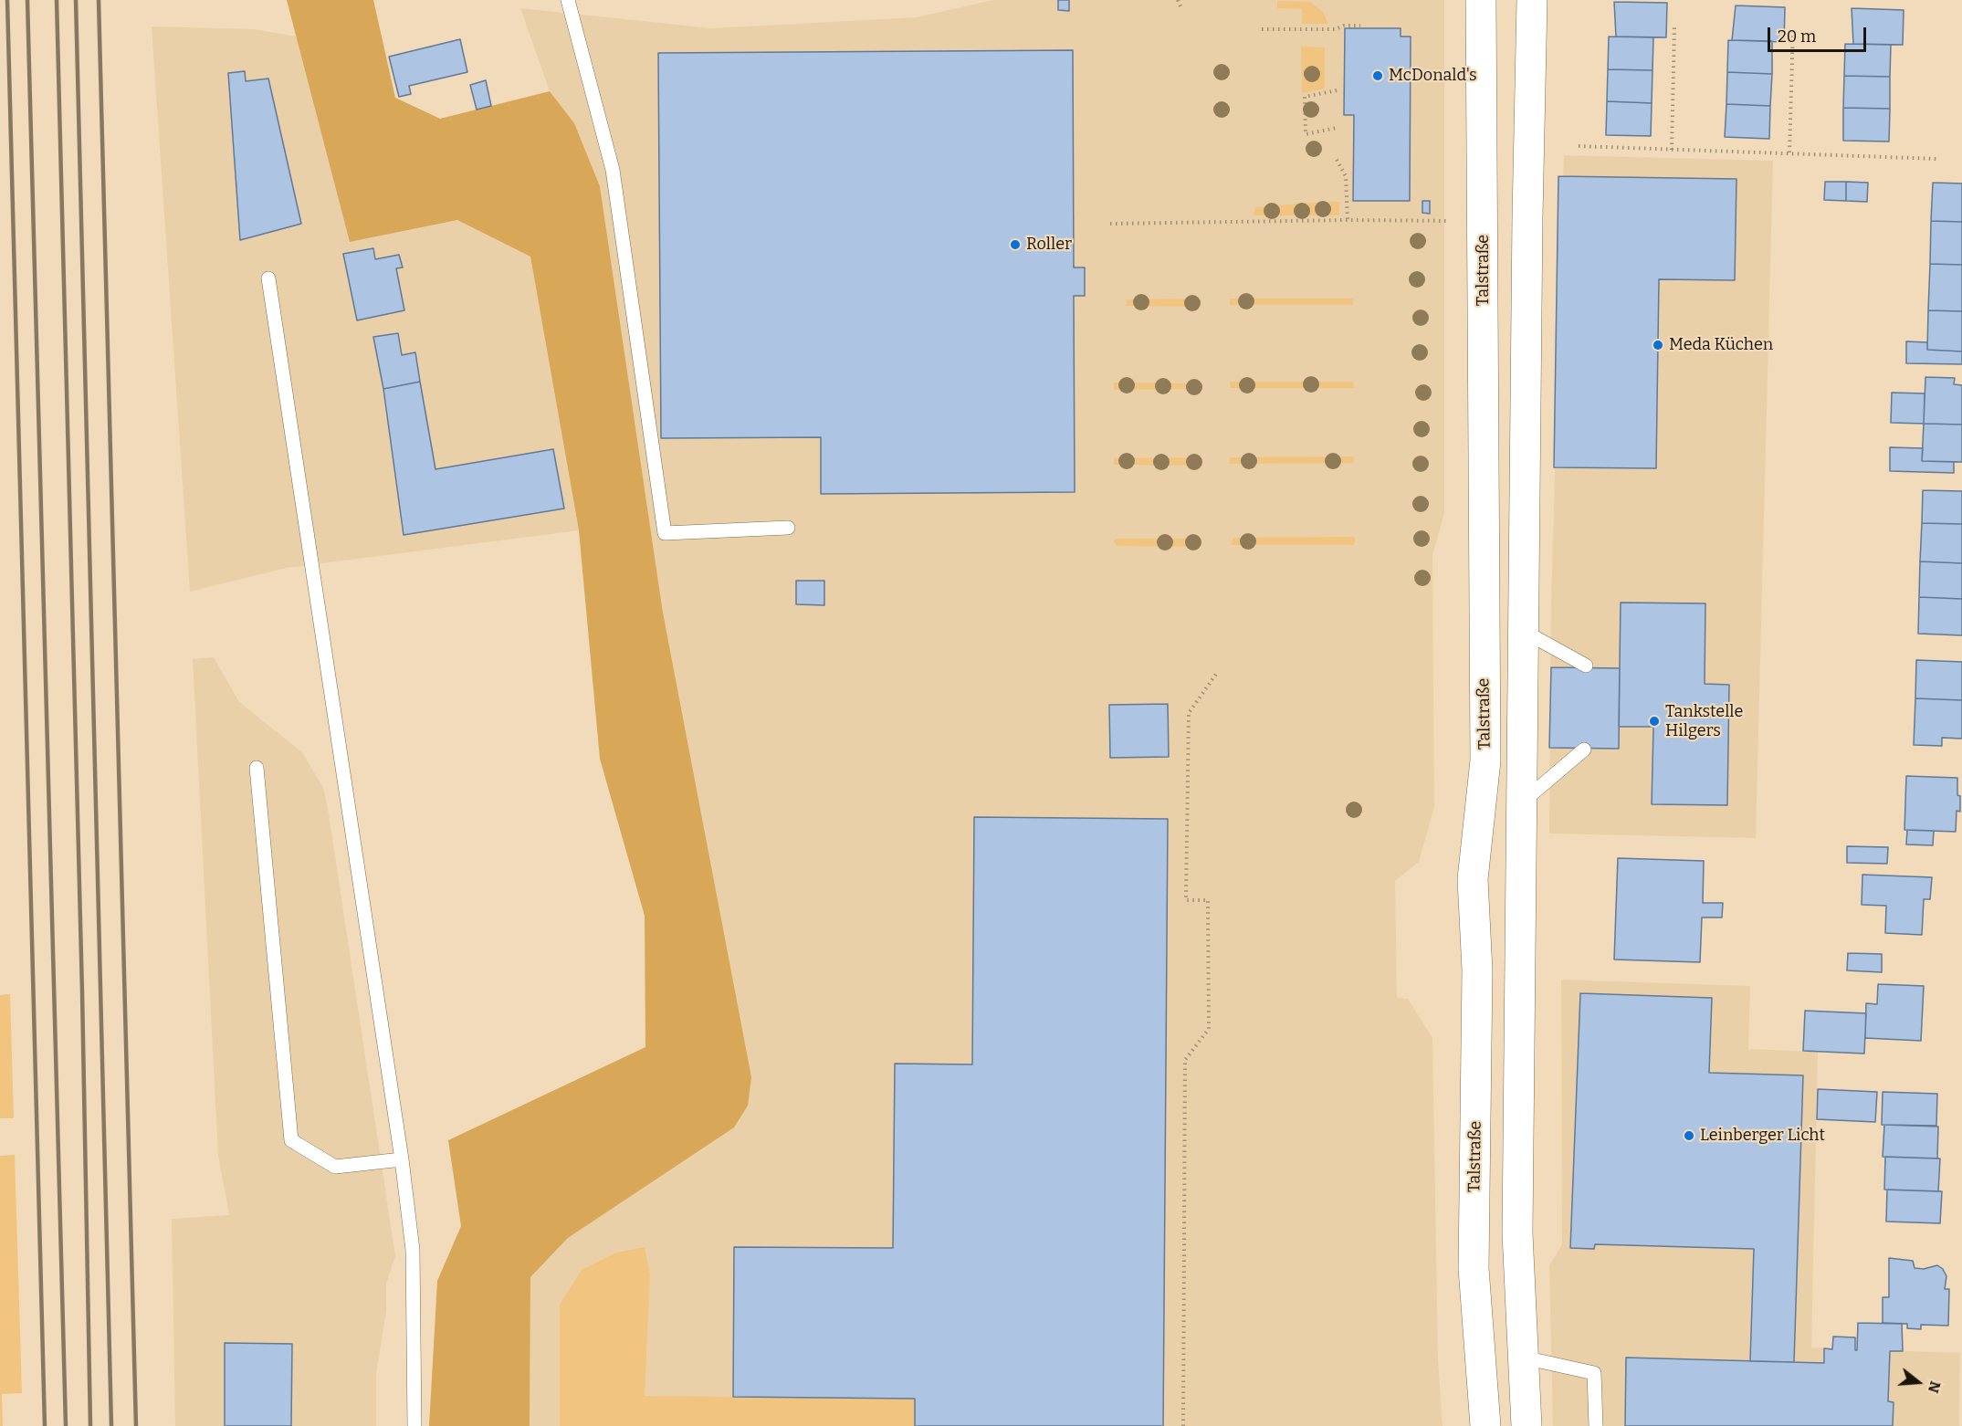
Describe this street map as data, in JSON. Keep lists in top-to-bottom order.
{
  "streets": {
    "main road": ["Talstraße"]
  },
  "places": [
    "McDonald's",
    "Roller",
    "Meda Küchen",
    "Tankstelle Hilgers",
    "Leinberger Licht"
  ],
  "scale_bar": "20 m",
  "north": "right"
}
